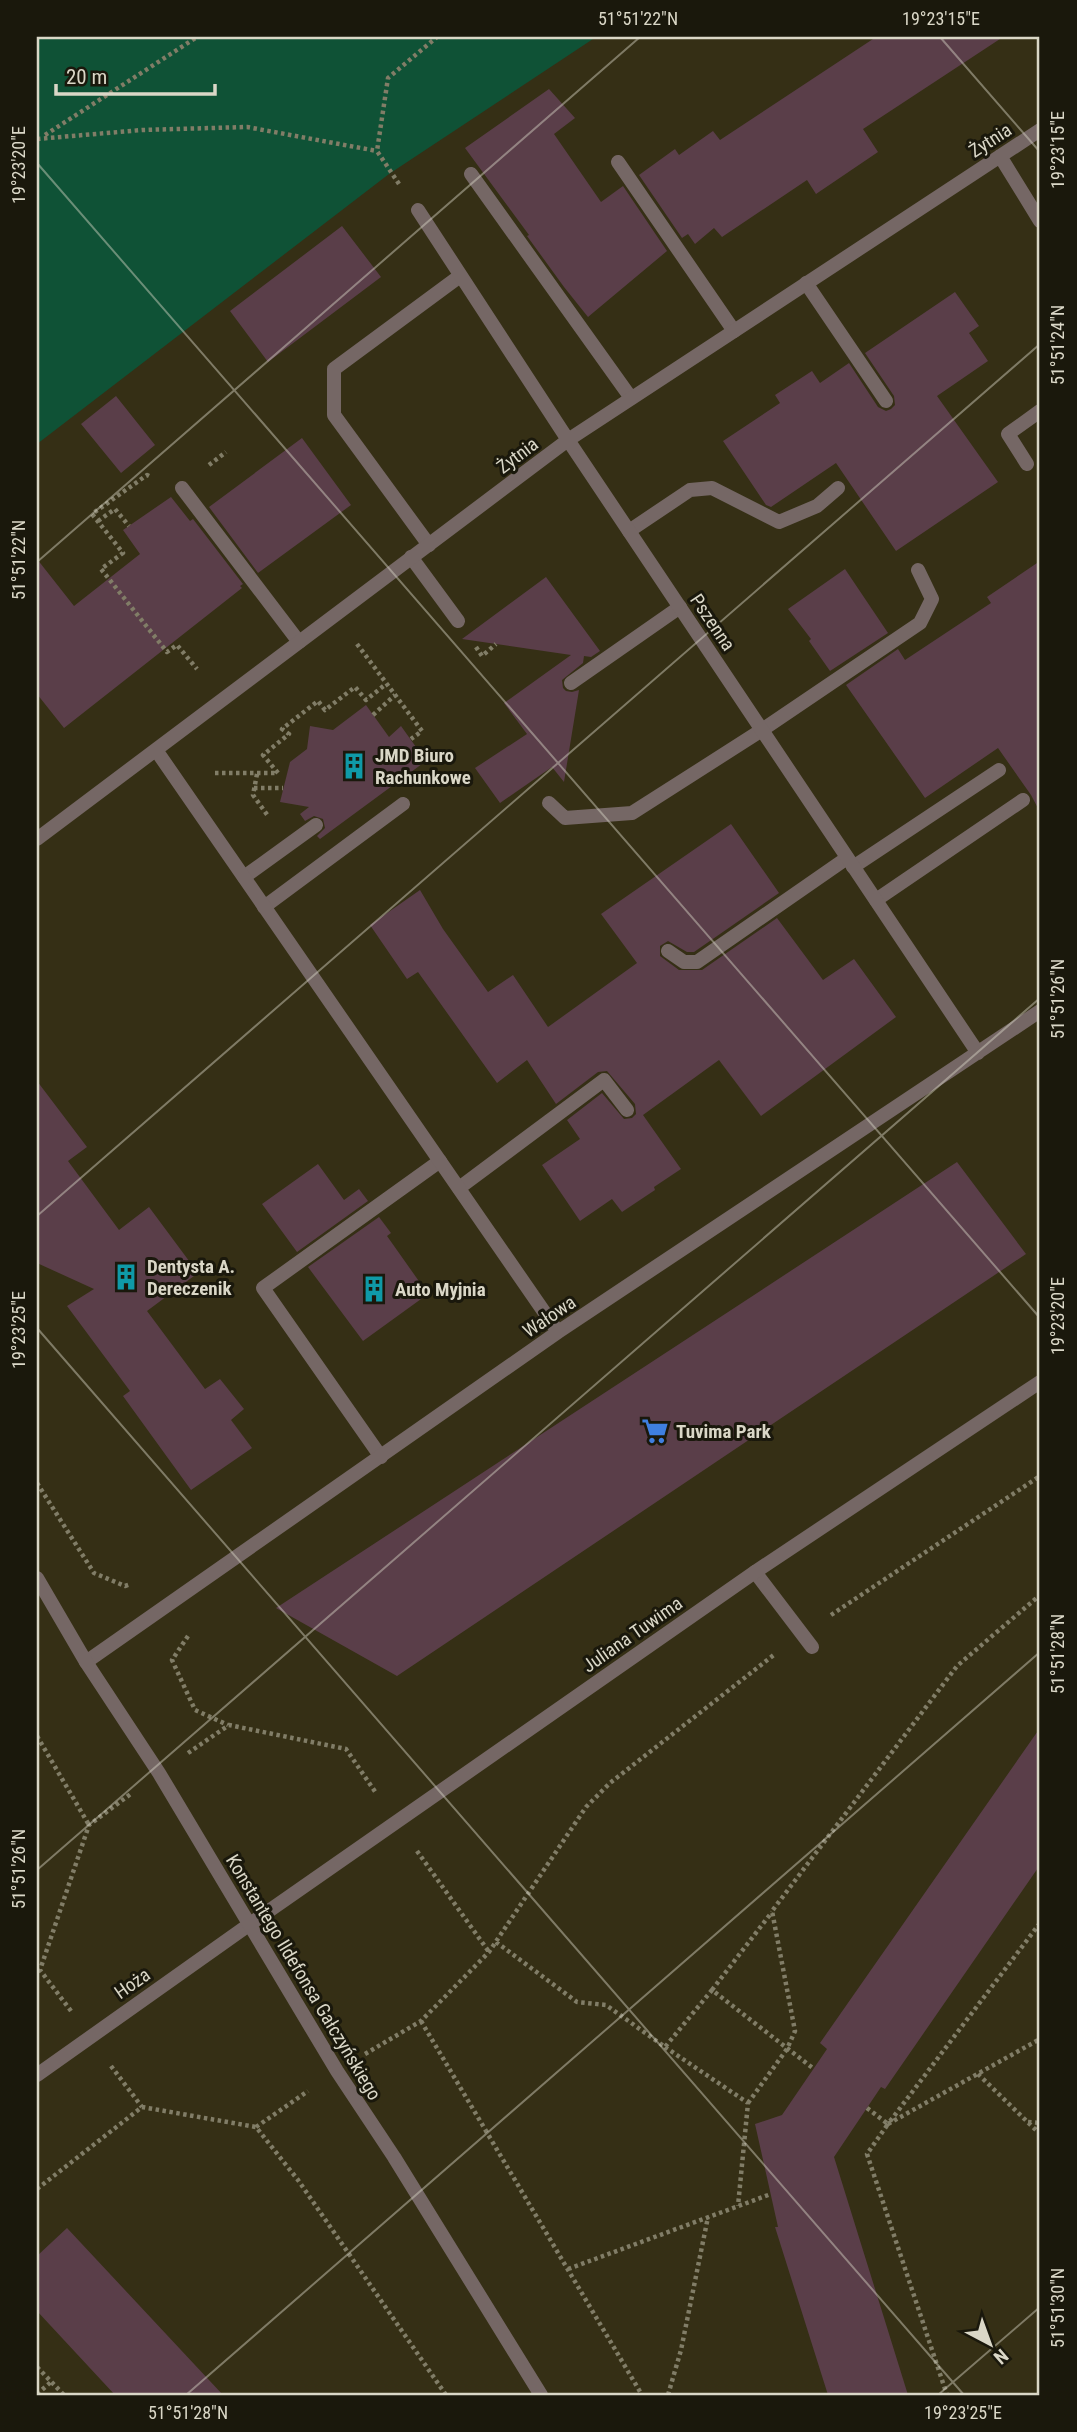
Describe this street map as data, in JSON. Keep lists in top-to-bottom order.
{
  "streets": {
    "street": [
      "Żytnia",
      "Pszenna",
      "Wałowa",
      "Juliana Tuwima",
      "Konstantego Ildefonsa Gałczyńskiego",
      "Hoża"
    ]
  },
  "crossings": [
    ["Żytnia", "Pszenna"],
    ["Pszenna", "Wałowa"],
    ["Wałowa", "Konstantego Ildefonsa Gałczyńskiego"],
    ["Juliana Tuwima", "Konstantego Ildefonsa Gałczyńskiego"],
    ["Juliana Tuwima", "Hoża"],
    ["Konstantego Ildefonsa Gałczyńskiego", "Hoża"]
  ],
  "places": {
    "building": ["JMD Biuro Rachunkowe", "Dentysta A. Dereczenik", "Auto Myjnia"],
    "supermarket": ["Tuvima Park"]
  },
  "scale_bar": "20 m",
  "north": "bottom right",
  "coordinates": [
    "51°51'22\"N",
    "19°23'15\"E",
    "19°23'20\"E",
    "51°51'24\"N",
    "51°51'26\"N",
    "19°23'25\"E",
    "51°51'28\"N",
    "51°51'30\"N"
  ]
}
